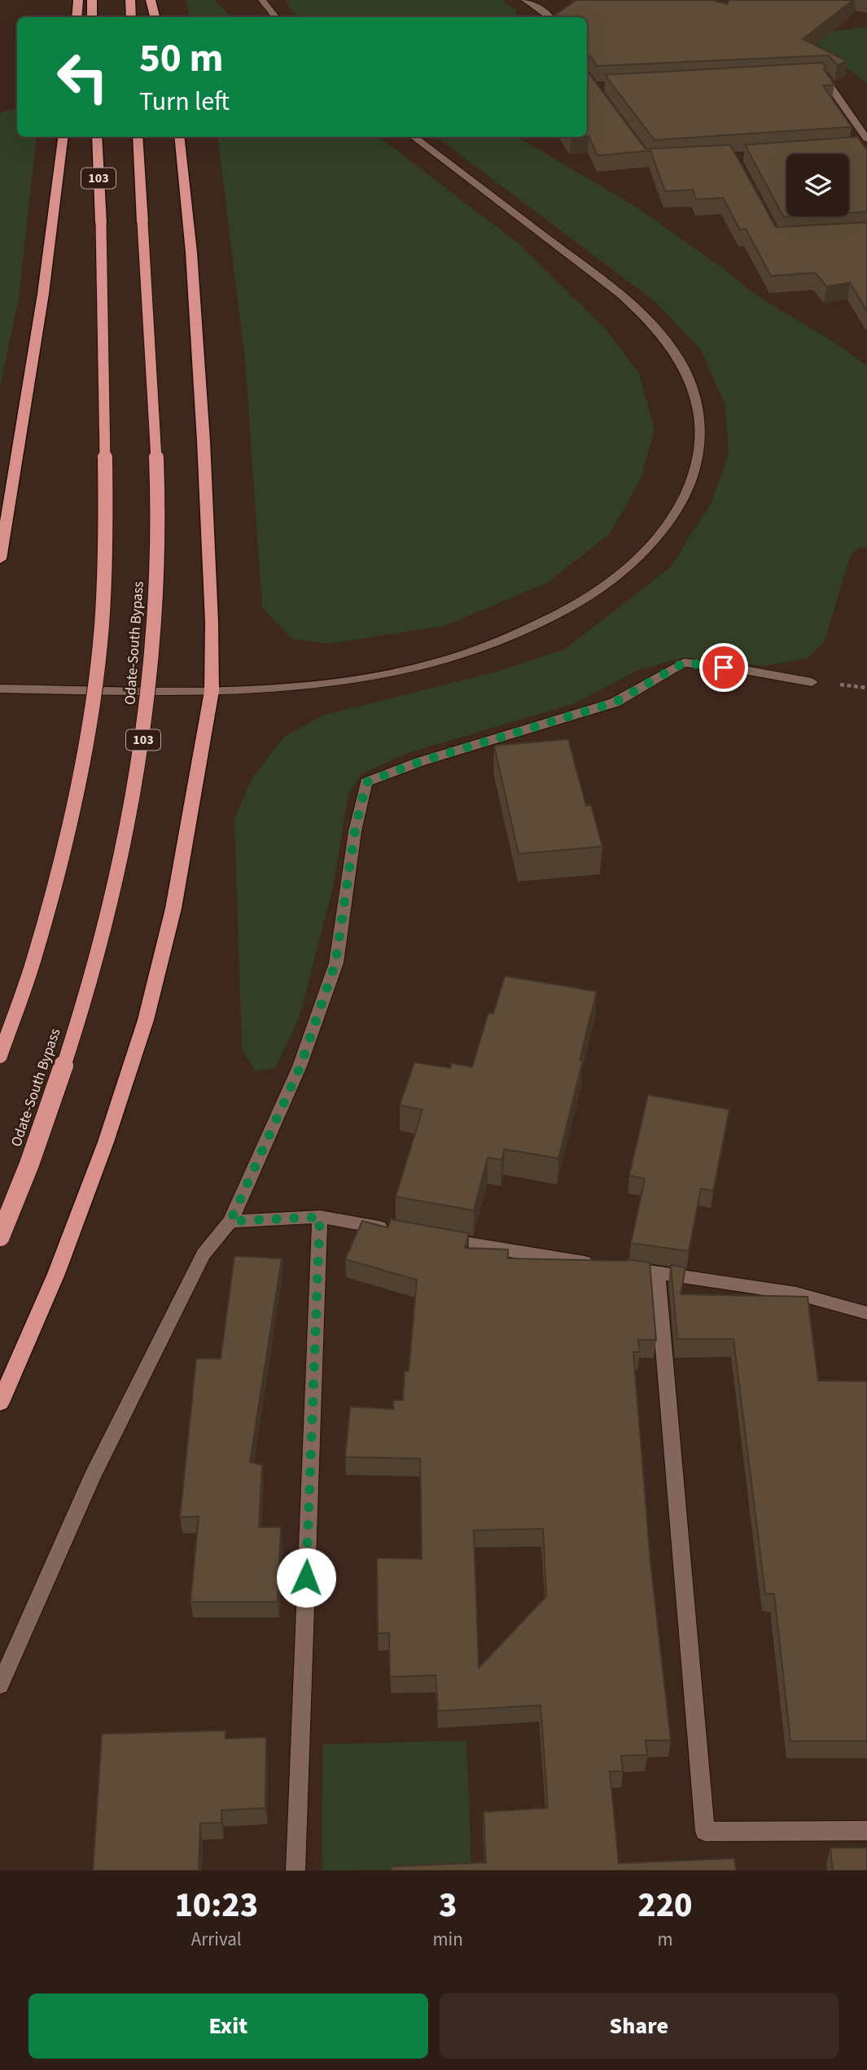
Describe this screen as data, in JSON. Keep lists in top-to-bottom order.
{
  "streets": {
    "highway": ["103", "Odate-South Bypass"]
  },
  "page": {
    "turn": ["50 m", "Turn left"],
    "eta": [
      "10:23",
      "Arrival",
      "3",
      "min",
      "220",
      "m"
    ],
    "buttons": ["Exit", "Share"]
  }
}
